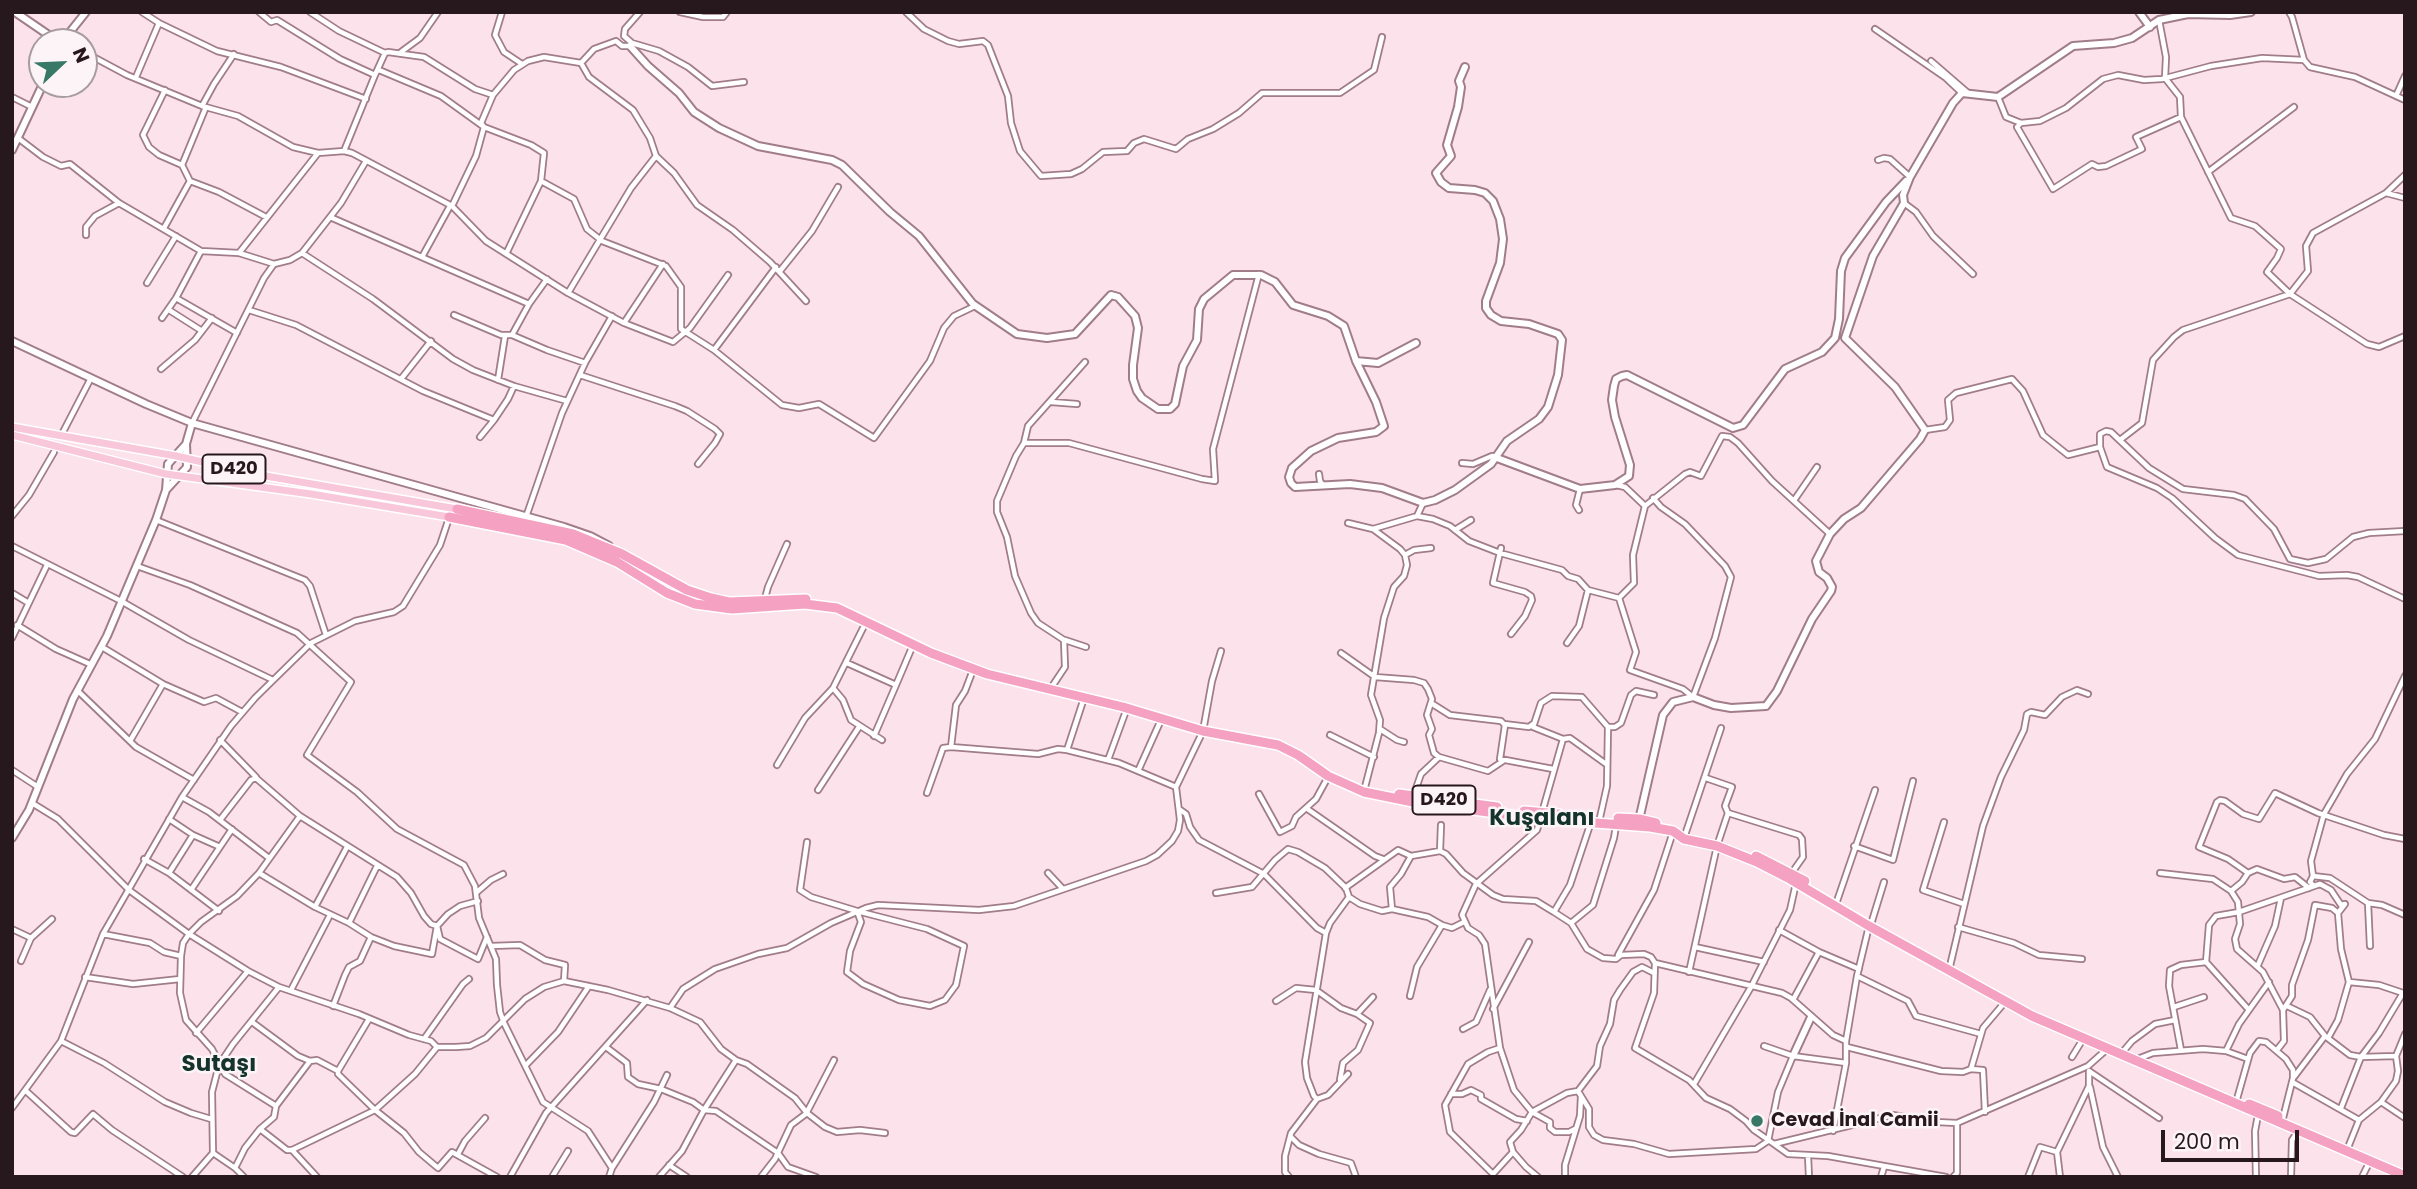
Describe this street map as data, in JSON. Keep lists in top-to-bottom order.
{
  "streets": {
    "highway": ["D420"]
  },
  "districts": ["Kuşalanı", "Sutaşı"],
  "places": ["Cevad İnal Camii"],
  "scale_bar": "200 m",
  "north": "top right"
}
